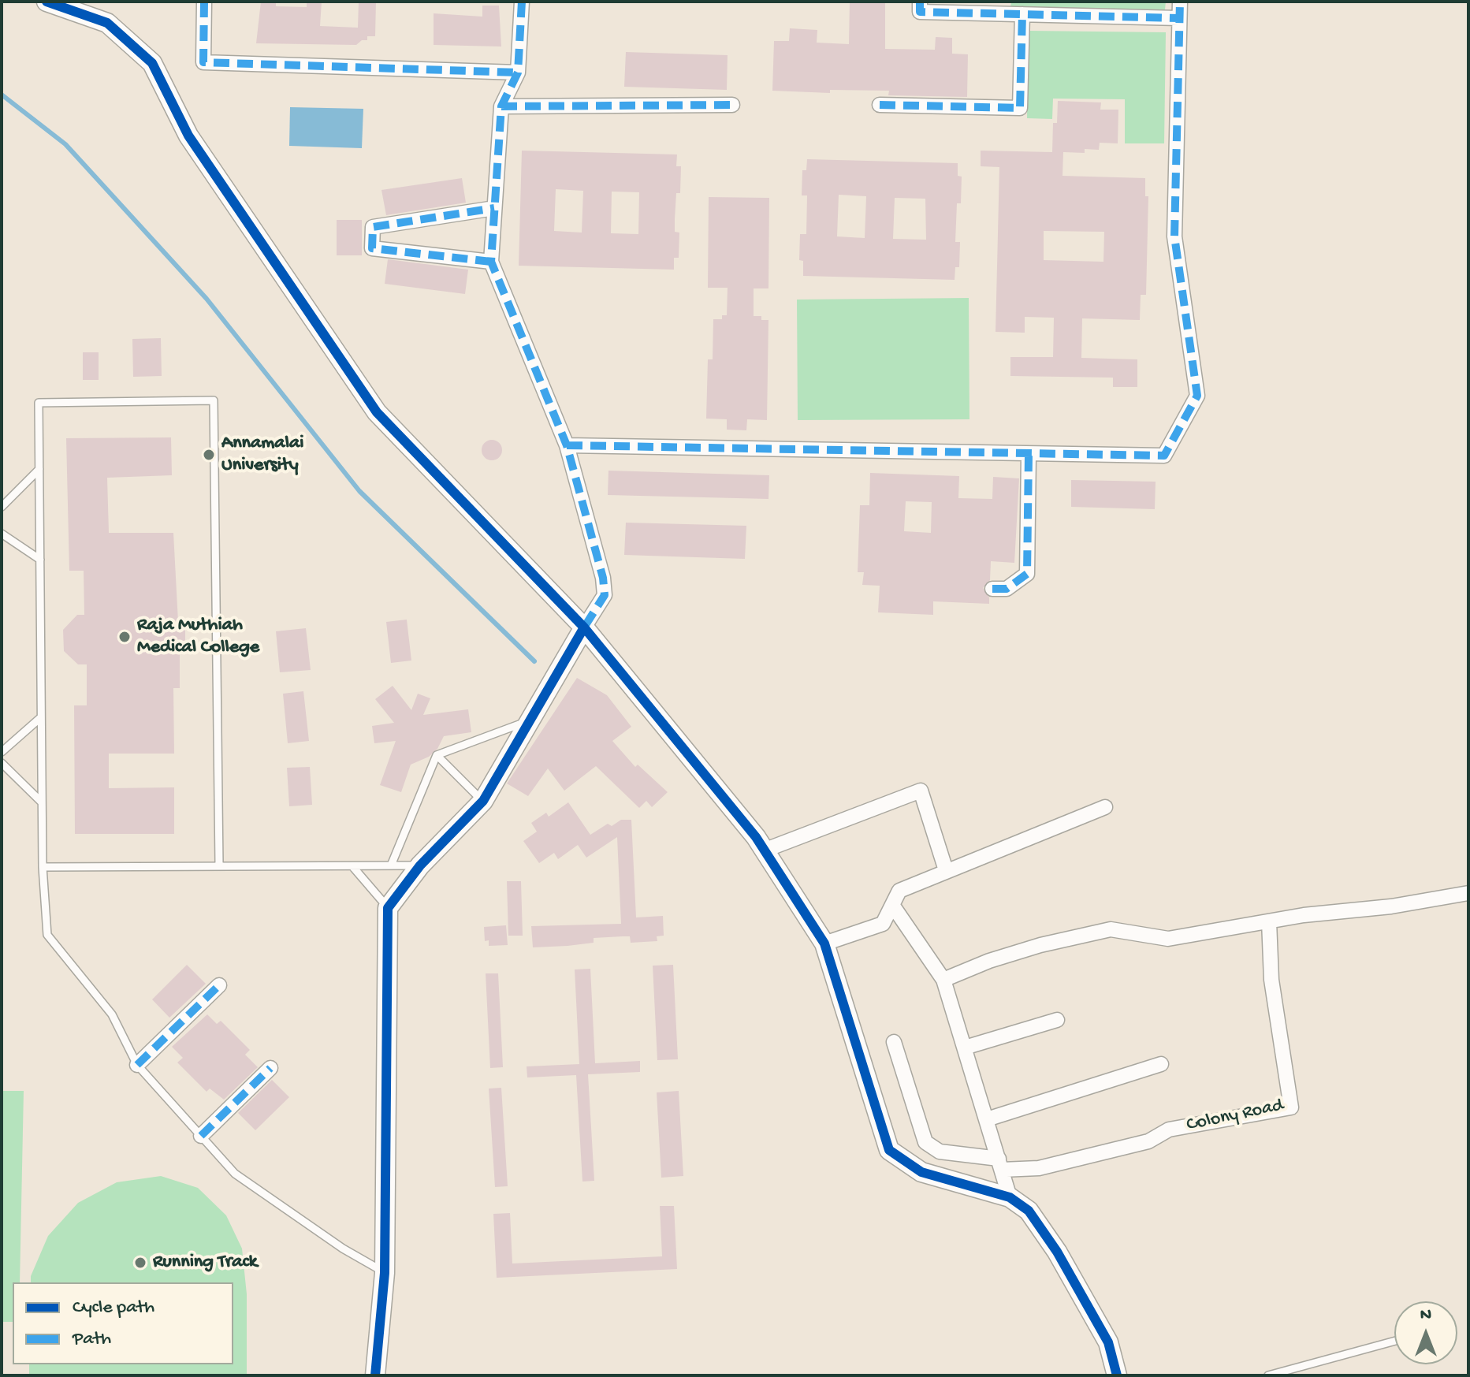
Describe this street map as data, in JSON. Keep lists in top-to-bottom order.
{
  "streets": {
    "street": ["Colony Road"]
  },
  "places": ["Annamalai University", "Raja Muthiah Medical College", "Running Track"],
  "legend": ["Cycle path", "Path"],
  "north": "top"
}
